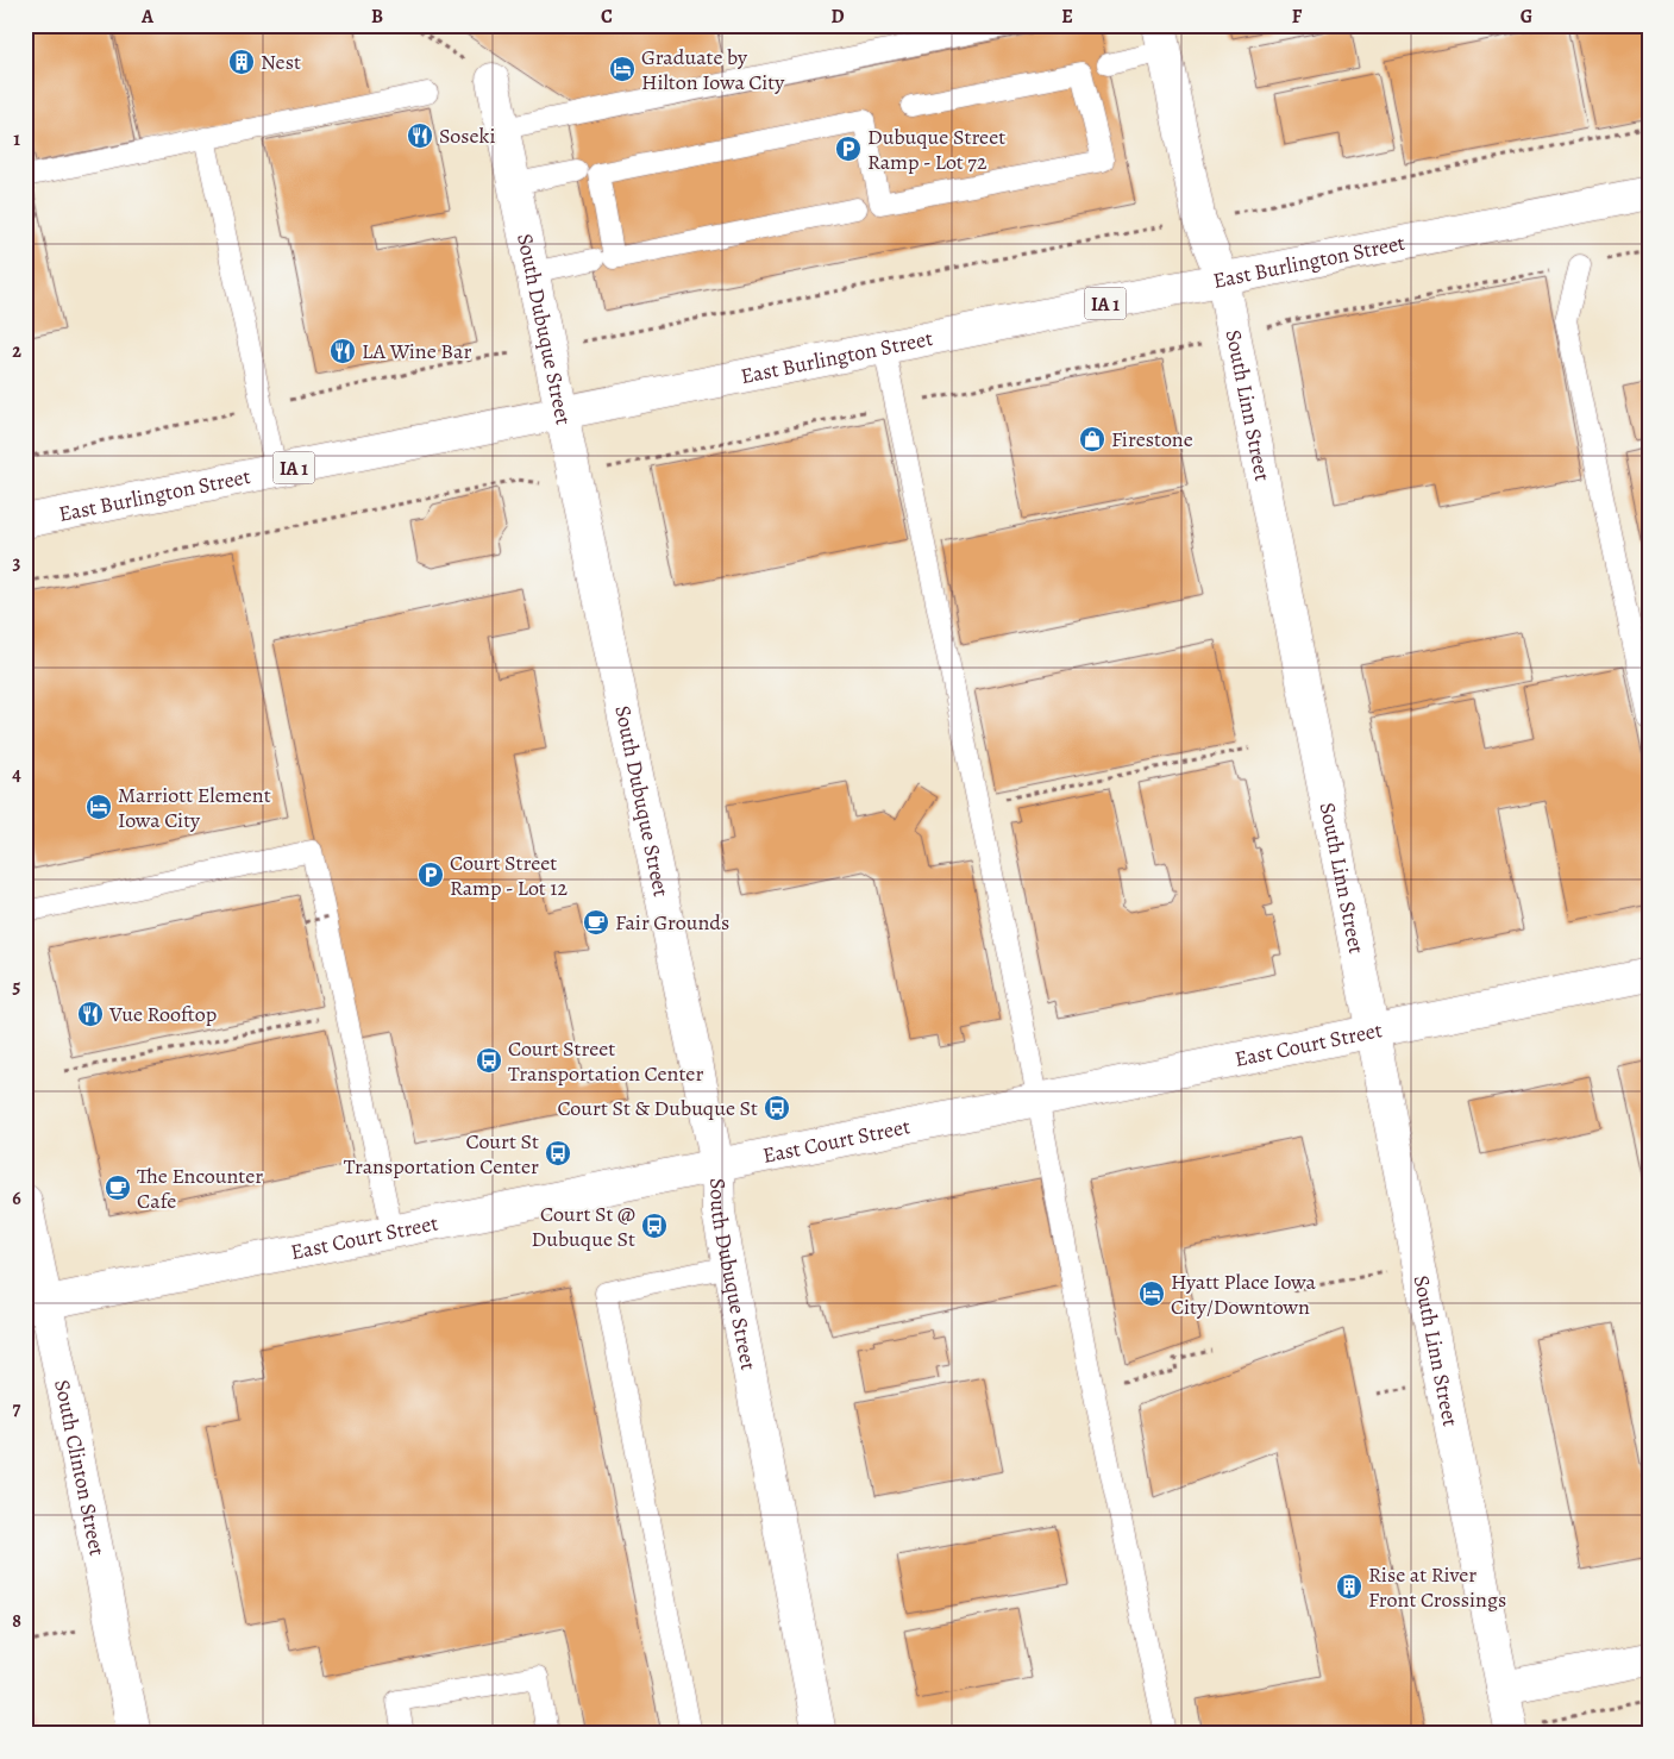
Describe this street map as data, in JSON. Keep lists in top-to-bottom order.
{
  "streets": {
    "street": [
      "East Burlington Street",
      "IA 1",
      "South Dubuque Street",
      "South Linn Street",
      "East Court Street",
      "South Clinton Street"
    ]
  },
  "crossings": [
    ["East Burlington Street", "South Dubuque Street"],
    ["East Burlington Street", "South Linn Street"],
    ["South Dubuque Street", "East Court Street"],
    ["South Linn Street", "East Court Street"],
    ["East Court Street", "South Clinton Street"]
  ],
  "places": {
    "building": ["Nest", "Rise at River Front Crossings"],
    "hotel": ["Graduate by Hilton Iowa City", "Marriott Element Iowa City", "Hyatt Place Iowa City/Downtown"],
    "restaurant": ["Soseki", "LA Wine Bar", "Vue Rooftop"],
    "parking": ["Dubuque Street Ramp - Lot 72", "Court Street Ramp - Lot 12"],
    "shop": ["Firestone"],
    "cafe": ["Fair Grounds", "The Encounter Cafe"],
    "bus stop": [
      "Court Street Transportation Center",
      "Court St & Dubuque St",
      "Court St Transportation Center",
      "Court St @ Dubuque St"
    ]
  },
  "grid": {
    "columns": [
      "A",
      "B",
      "C",
      "D",
      "E",
      "F",
      "G"
    ],
    "rows": [
      "1",
      "2",
      "3",
      "4",
      "5",
      "6",
      "7",
      "8"
    ]
  }
}
